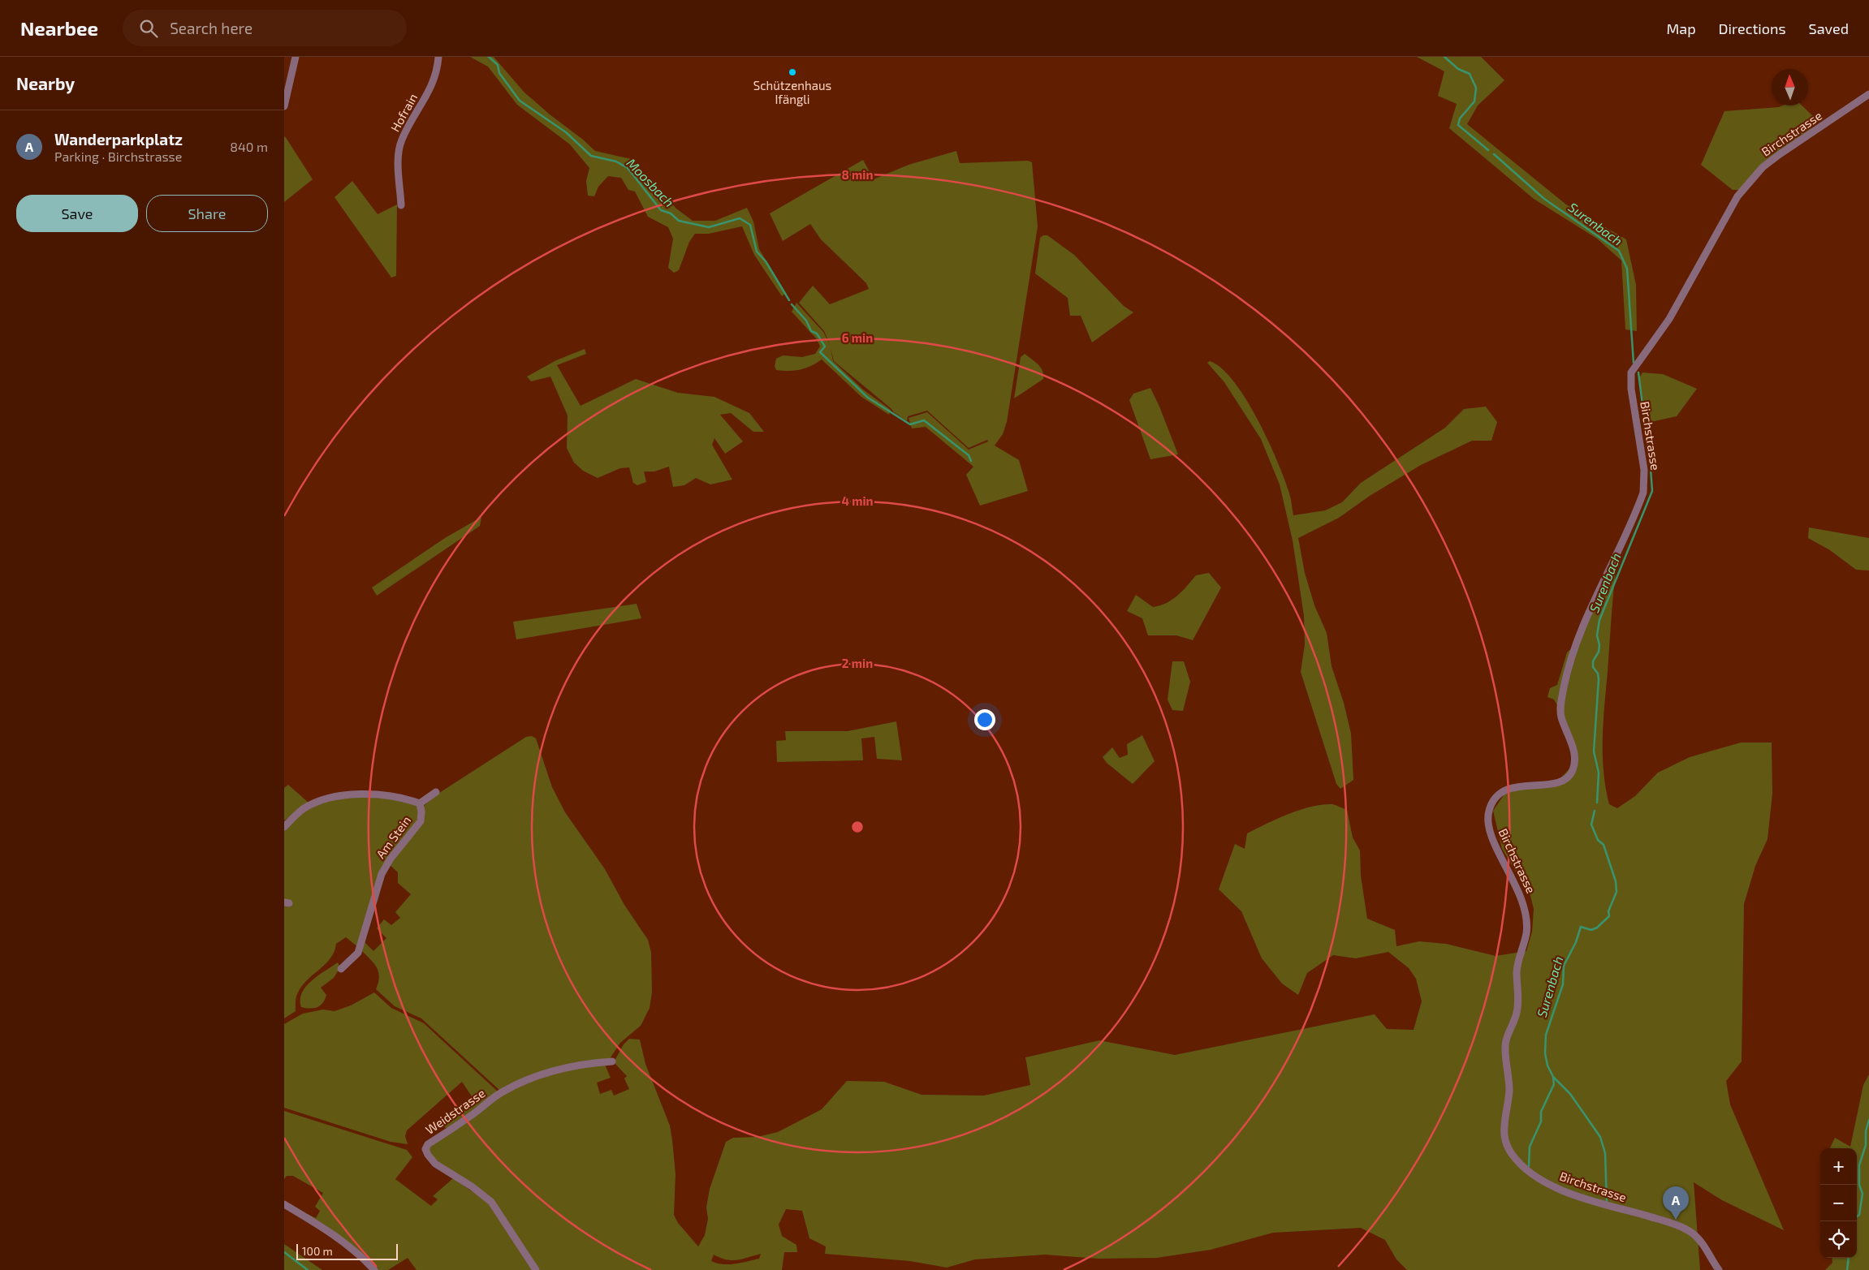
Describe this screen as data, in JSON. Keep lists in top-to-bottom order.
{
  "streets": {
    "street": [
      "Hofrain",
      "Birchstrasse",
      "Am Stein",
      "Weidstrasse"
    ]
  },
  "water": ["Moosbach", "Surenbach"],
  "places": ["Schützenhaus Ifängli"],
  "scale_bar": "100 m",
  "north": "top",
  "page": {
    "header": "Nearbee",
    "search": "Search here",
    "nav": ["Map", "Directions", "Saved"],
    "heading": "Nearby",
    "list": [
      {
        "mark": "A",
        "name": "Wanderparkplatz",
        "note": "Parking · Birchstrasse",
        "value": "840 m"
      }
    ],
    "buttons": ["Save", "Share"],
    "map_buttons": ["+", "−"],
    "pins": "A",
    "scale": "100 m"
  },
  "rings": [
    "8 min",
    "6 min",
    "4 min",
    "2 min"
  ]
}
